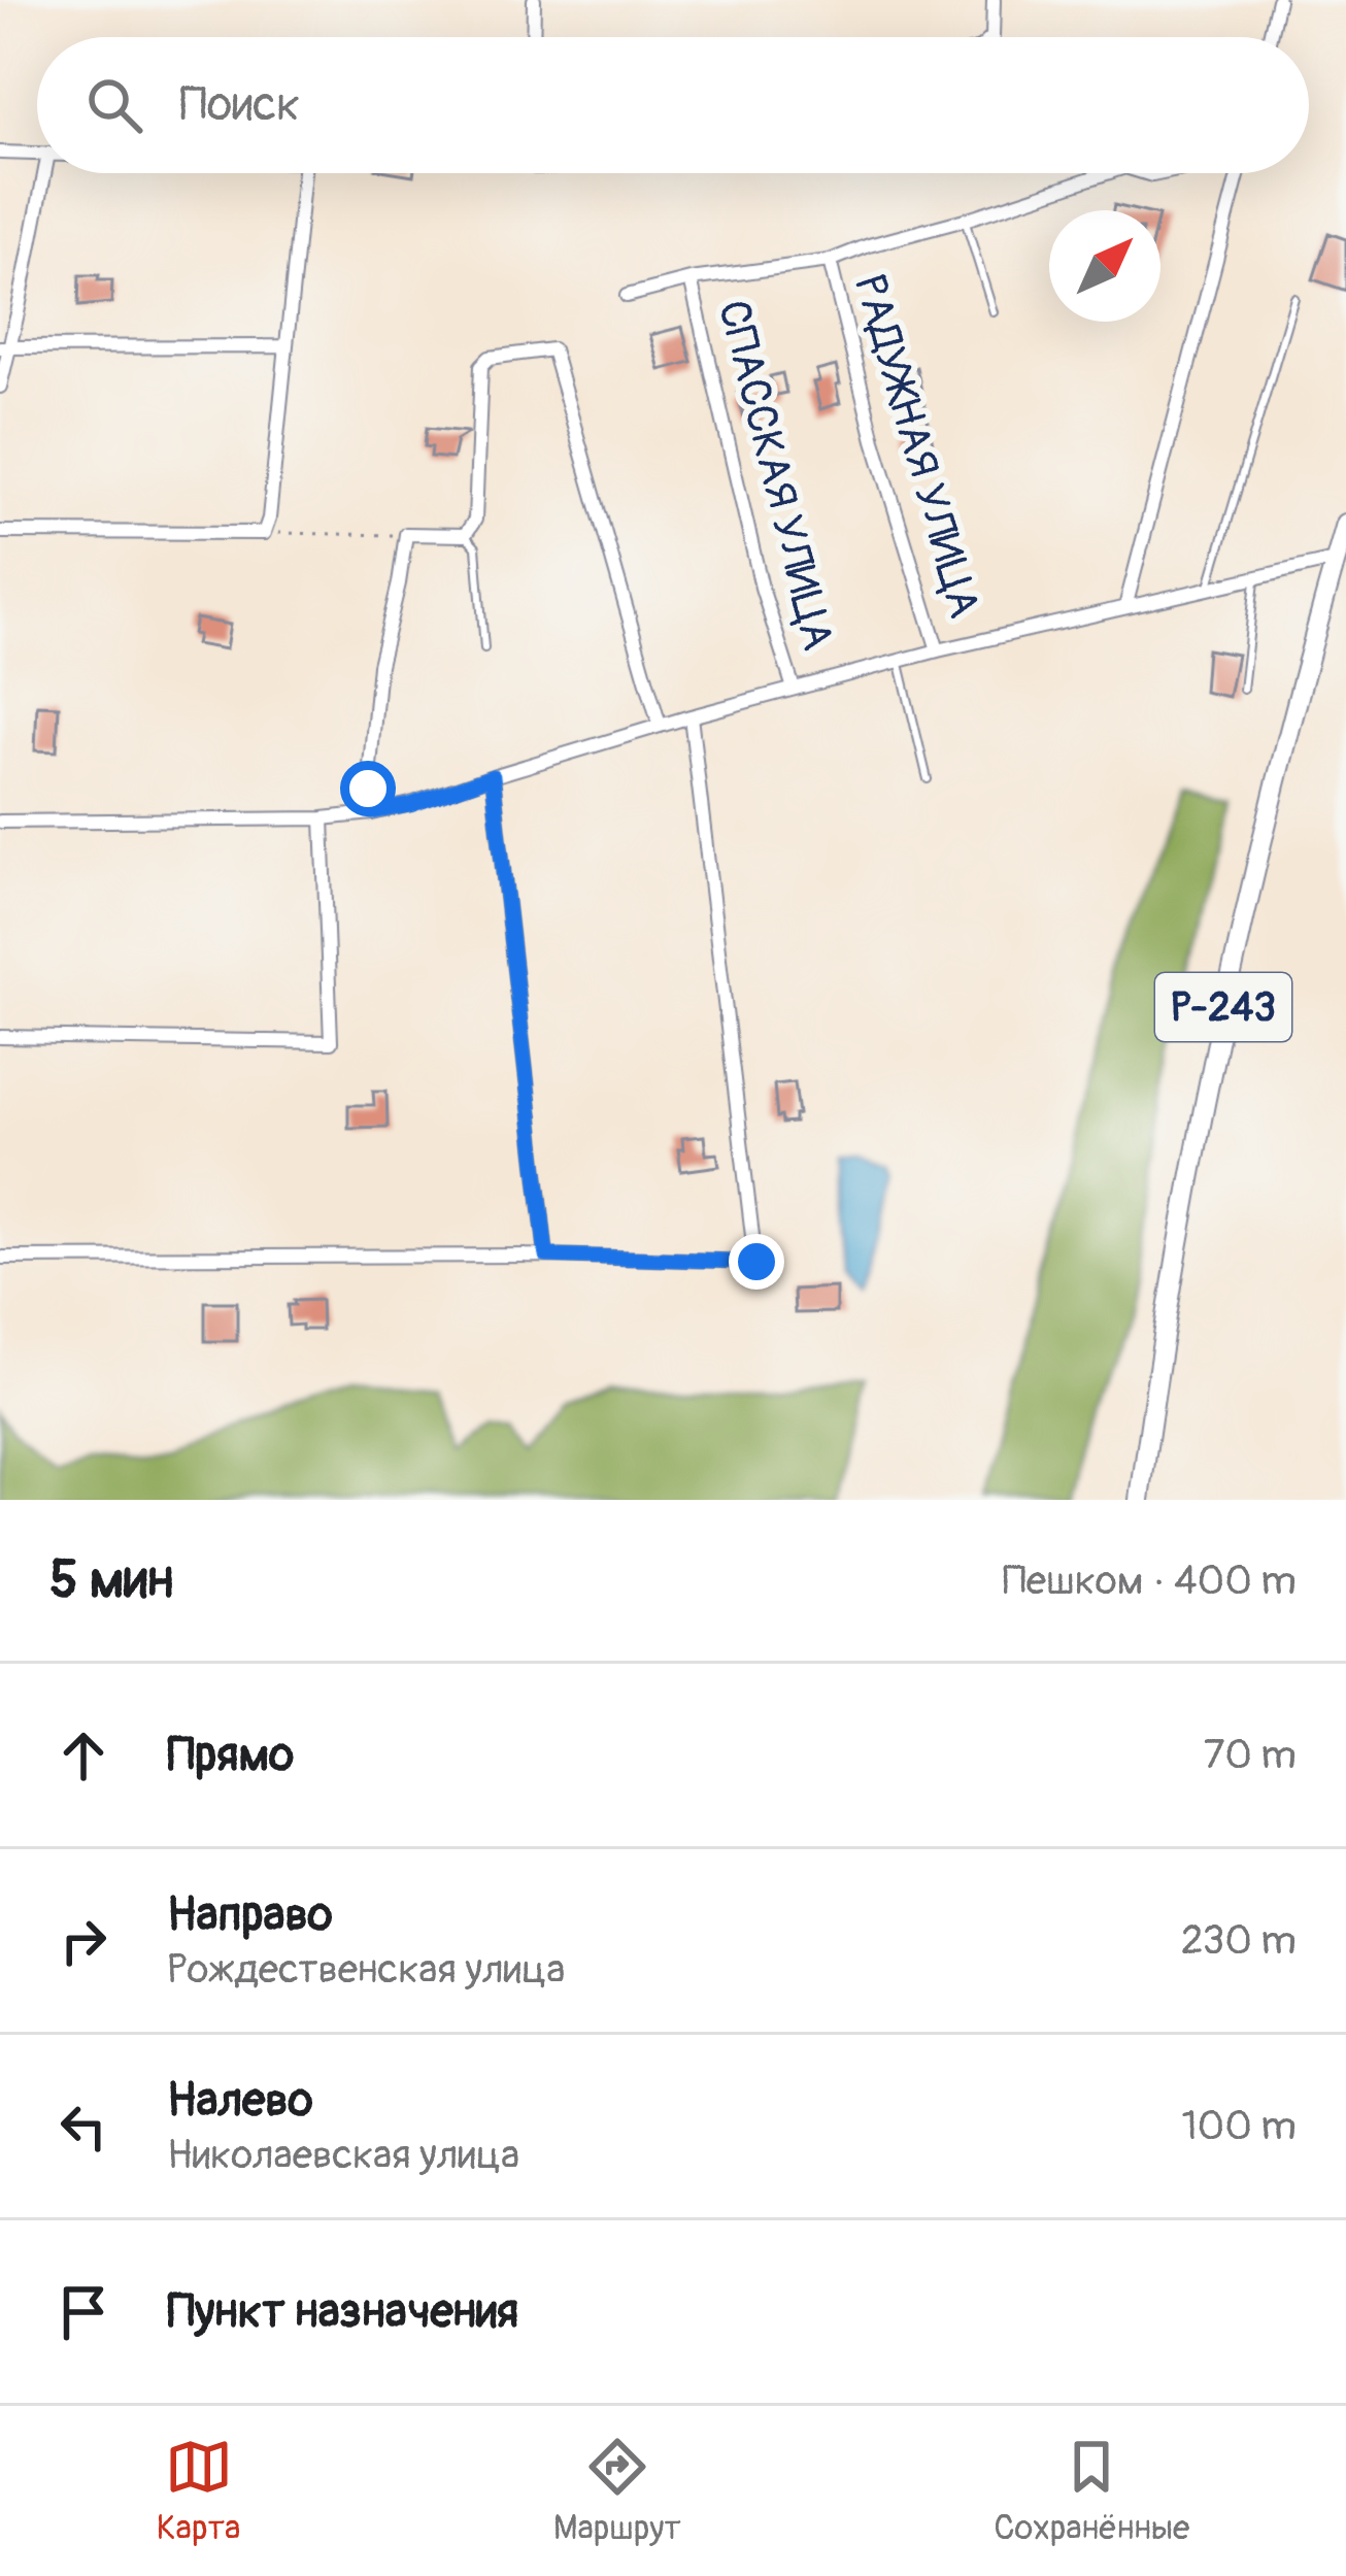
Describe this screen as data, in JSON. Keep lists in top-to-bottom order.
{
  "streets": {
    "highway": ["Р-243"],
    "street": ["РАДУЖНАЯ УЛИЦА", "СПАССКАЯ УЛИЦА"]
  },
  "crossings": [
    ["РАДУЖНАЯ УЛИЦА", "СПАССКАЯ УЛИЦА"]
  ],
  "north": "top right",
  "page": {
    "search": "Поиск",
    "heading": ["5 мин", "Пешком · 400 m"],
    "list": [
      ["Прямо", "70 m"],
      ["Направо", "Рождественская улица", "230 m"],
      ["Налево", "Николаевская улица", "100 m"],
      "Пункт назначения"
    ],
    "nav": ["Карта", "Маршрут", "Сохранённые"]
  }
}
